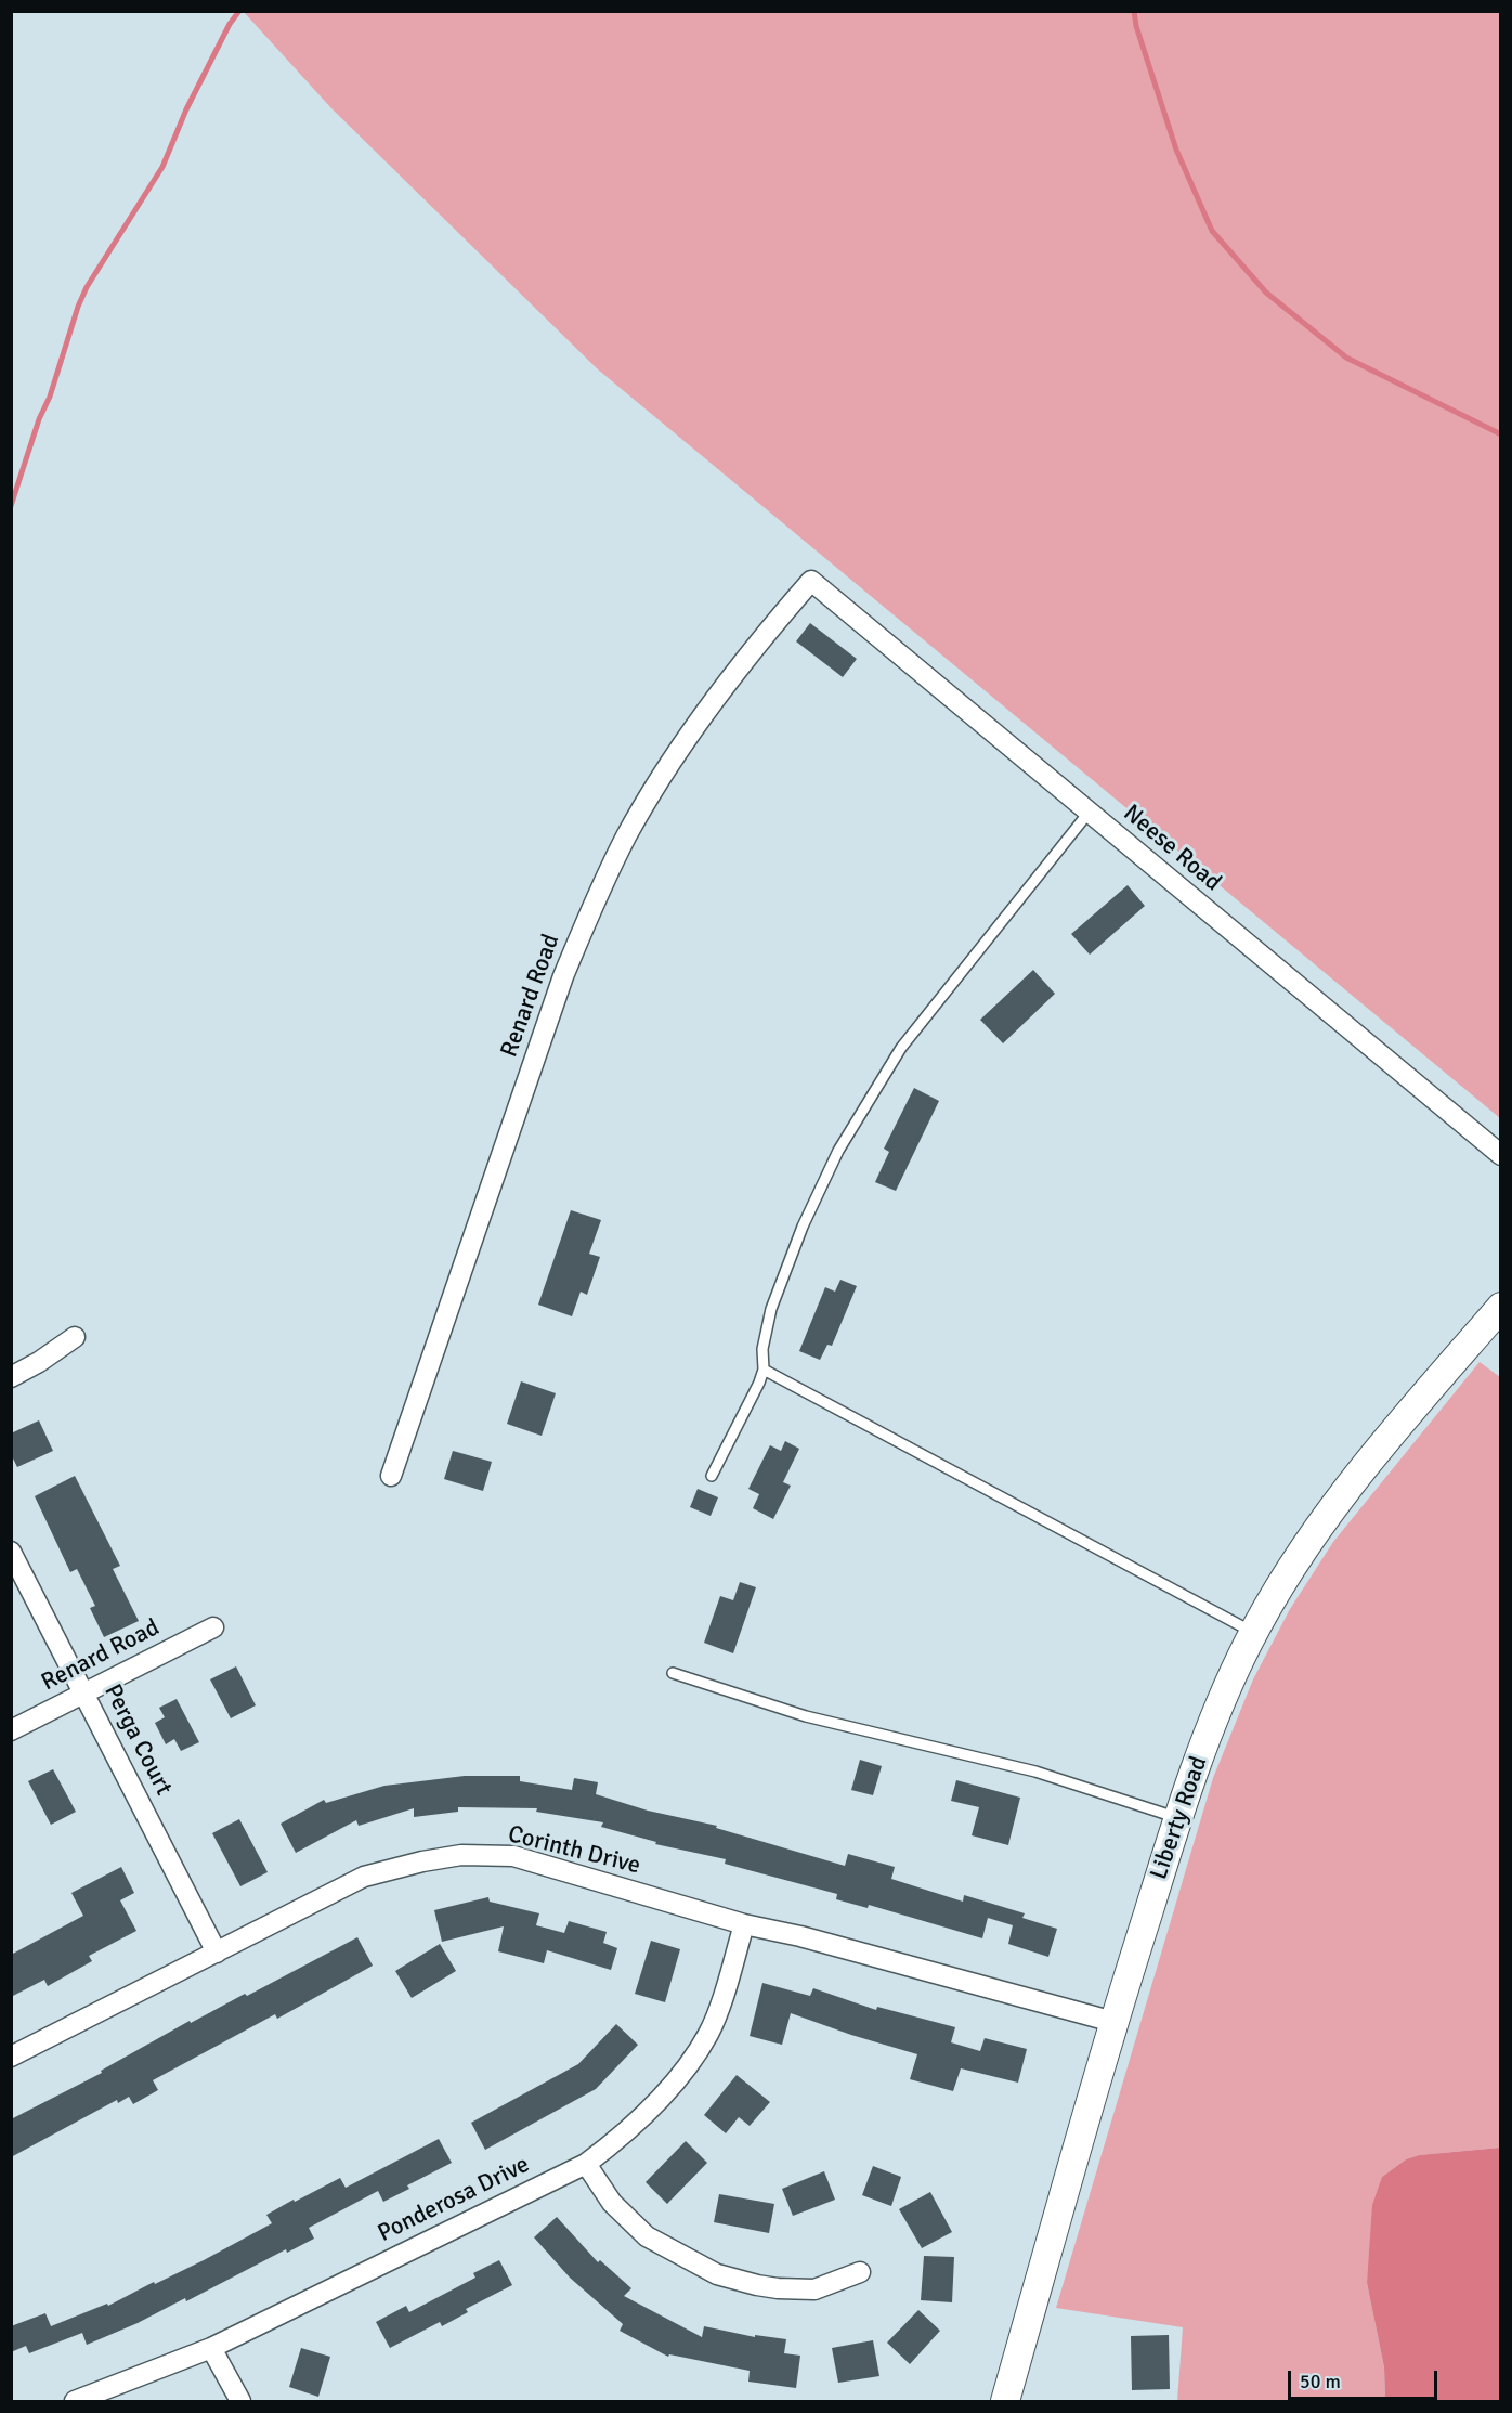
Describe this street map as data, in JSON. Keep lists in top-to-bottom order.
{
  "streets": {
    "street": [
      "Neese Road",
      "Renard Road",
      "Perga Court",
      "Liberty Road",
      "Corinth Drive",
      "Ponderosa Drive"
    ]
  },
  "crossings": [
    ["Neese Road", "Renard Road"],
    ["Renard Road", "Perga Court"],
    ["Perga Court", "Corinth Drive"],
    ["Liberty Road", "Corinth Drive"],
    ["Corinth Drive", "Ponderosa Drive"]
  ],
  "scale_bar": "50 m"
}
